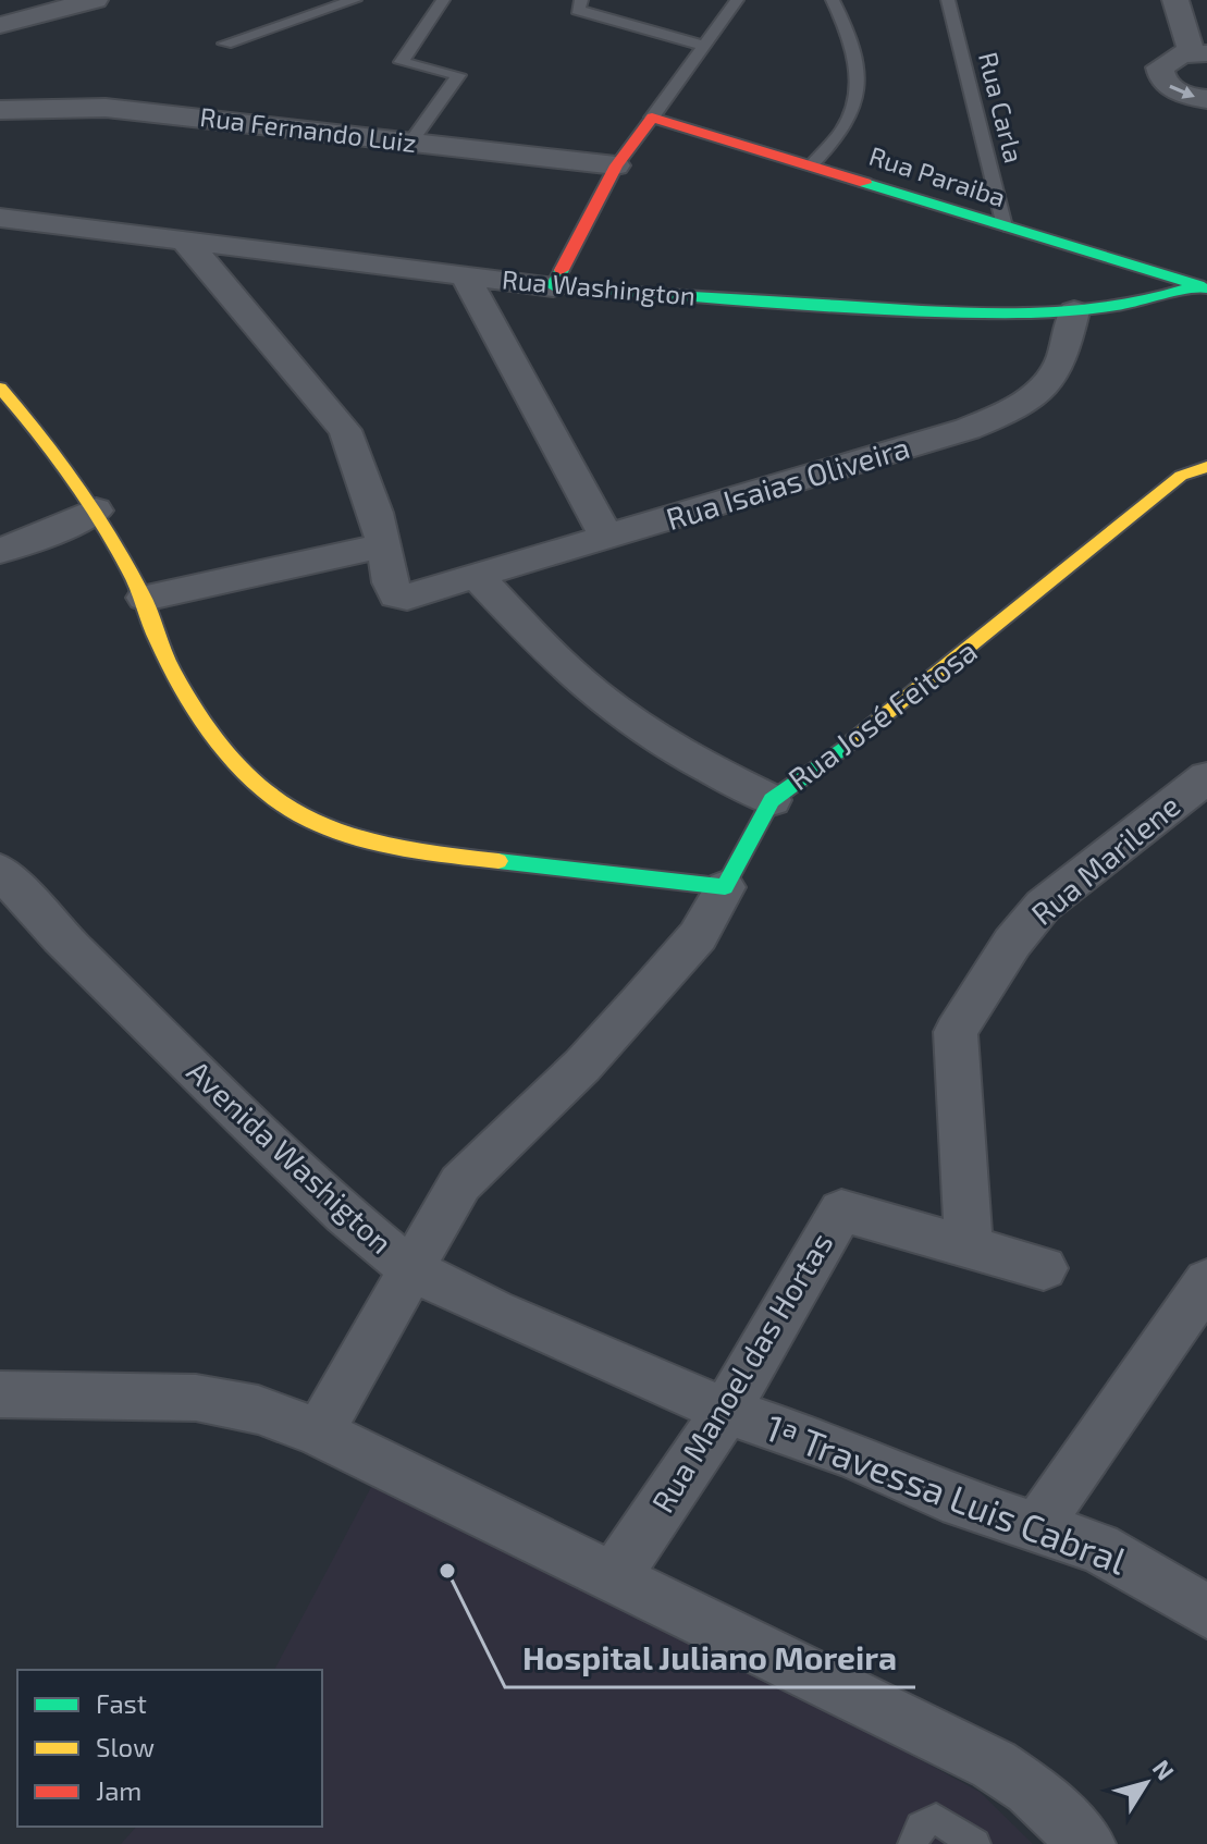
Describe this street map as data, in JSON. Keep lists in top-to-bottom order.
{
  "streets": {
    "street": [
      "Rua Fernando Luiz",
      "Rua Paraiba",
      "Rua Washington",
      "Rua Isaias Oliveira",
      "Rua José Feitosa",
      "Rua Marilene",
      "Avenida Washigton",
      "Rua Manoel das Hortas",
      "1ª Travessa Luis Cabral"
    ],
    "lane": ["Rua Carla"]
  },
  "crossings": [
    ["Rua Carla", "Rua Paraiba"],
    ["Rua Paraiba", "Rua Washington"],
    ["Rua Washington", "Rua Isaias Oliveira"],
    ["Rua Isaias Oliveira", "Rua José Feitosa"],
    ["Rua Marilene", "Rua Manoel das Hortas"],
    ["Avenida Washigton", "Rua Manoel das Hortas"],
    ["Avenida Washigton", "1ª Travessa Luis Cabral"],
    ["Rua Manoel das Hortas", "1ª Travessa Luis Cabral"]
  ],
  "places": ["Hospital Juliano Moreira"],
  "legend": ["Fast", "Slow", "Jam"],
  "north": "top right"
}
